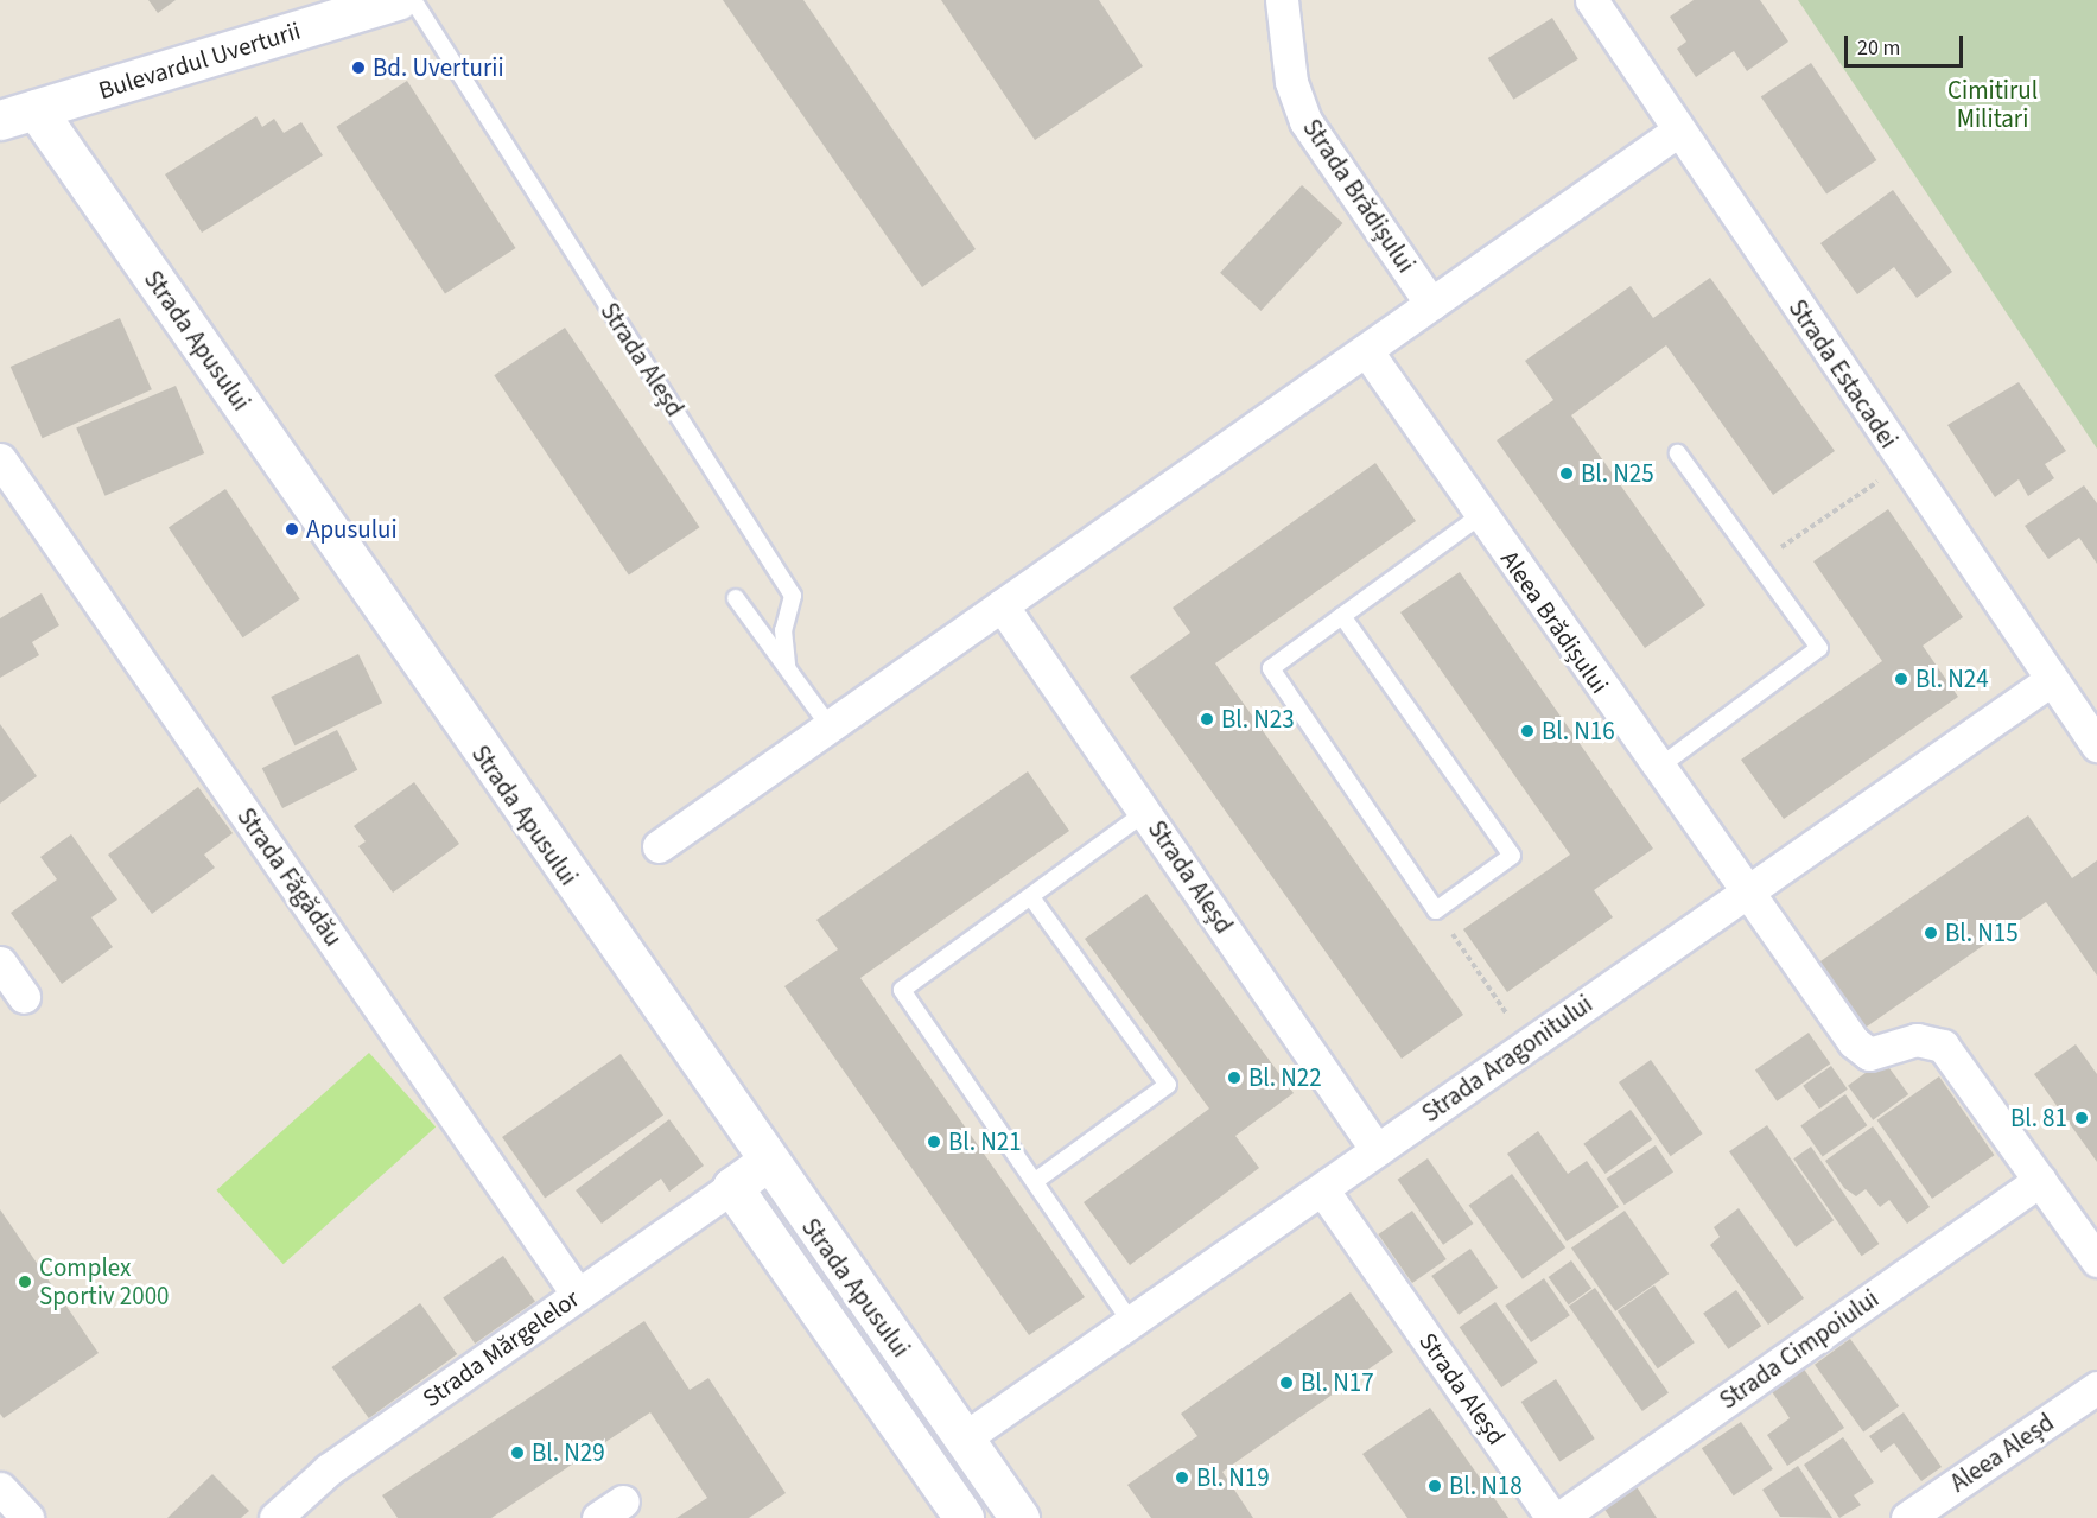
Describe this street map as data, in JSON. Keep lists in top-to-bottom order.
{
  "streets": {
    "main road": ["Bulevardul Uverturii", "Strada Apusului"],
    "street": [
      "Strada Brădișului",
      "Strada Aleșd",
      "Strada Estacadei",
      "Aleea Brădișului",
      "Strada Făgădău",
      "Strada Aragonitului",
      "Strada Mărgelelor",
      "Strada Cimpoiului",
      "Aleea Aleșd"
    ]
  },
  "crossings": [
    ["Bulevardul Uverturii", "Strada Apusului"],
    ["Strada Apusului", "Strada Aragonitului"],
    ["Strada Apusului", "Strada Mărgelelor"],
    ["Strada Aleșd", "Strada Aragonitului"],
    ["Strada Estacadei", "Strada Aragonitului"],
    ["Aleea Brădișului", "Strada Aragonitului"],
    ["Aleea Brădișului", "Strada Cimpoiului"],
    ["Strada Făgădău", "Strada Mărgelelor"]
  ],
  "parks": ["Cimitirul Militari"],
  "places": [
    "Bd. Uverturii",
    "Bl. N25",
    "Apusului",
    "Bl. N24",
    "Bl. N23",
    "Bl. N16",
    "Bl. N15",
    "Bl. N22",
    "Bl. 81",
    "Bl. N21",
    "Complex Sportiv 2000",
    "Bl. N17",
    "Bl. N29",
    "Bl. N19",
    "Bl. N18"
  ],
  "scale_bar": "20 m"
}
